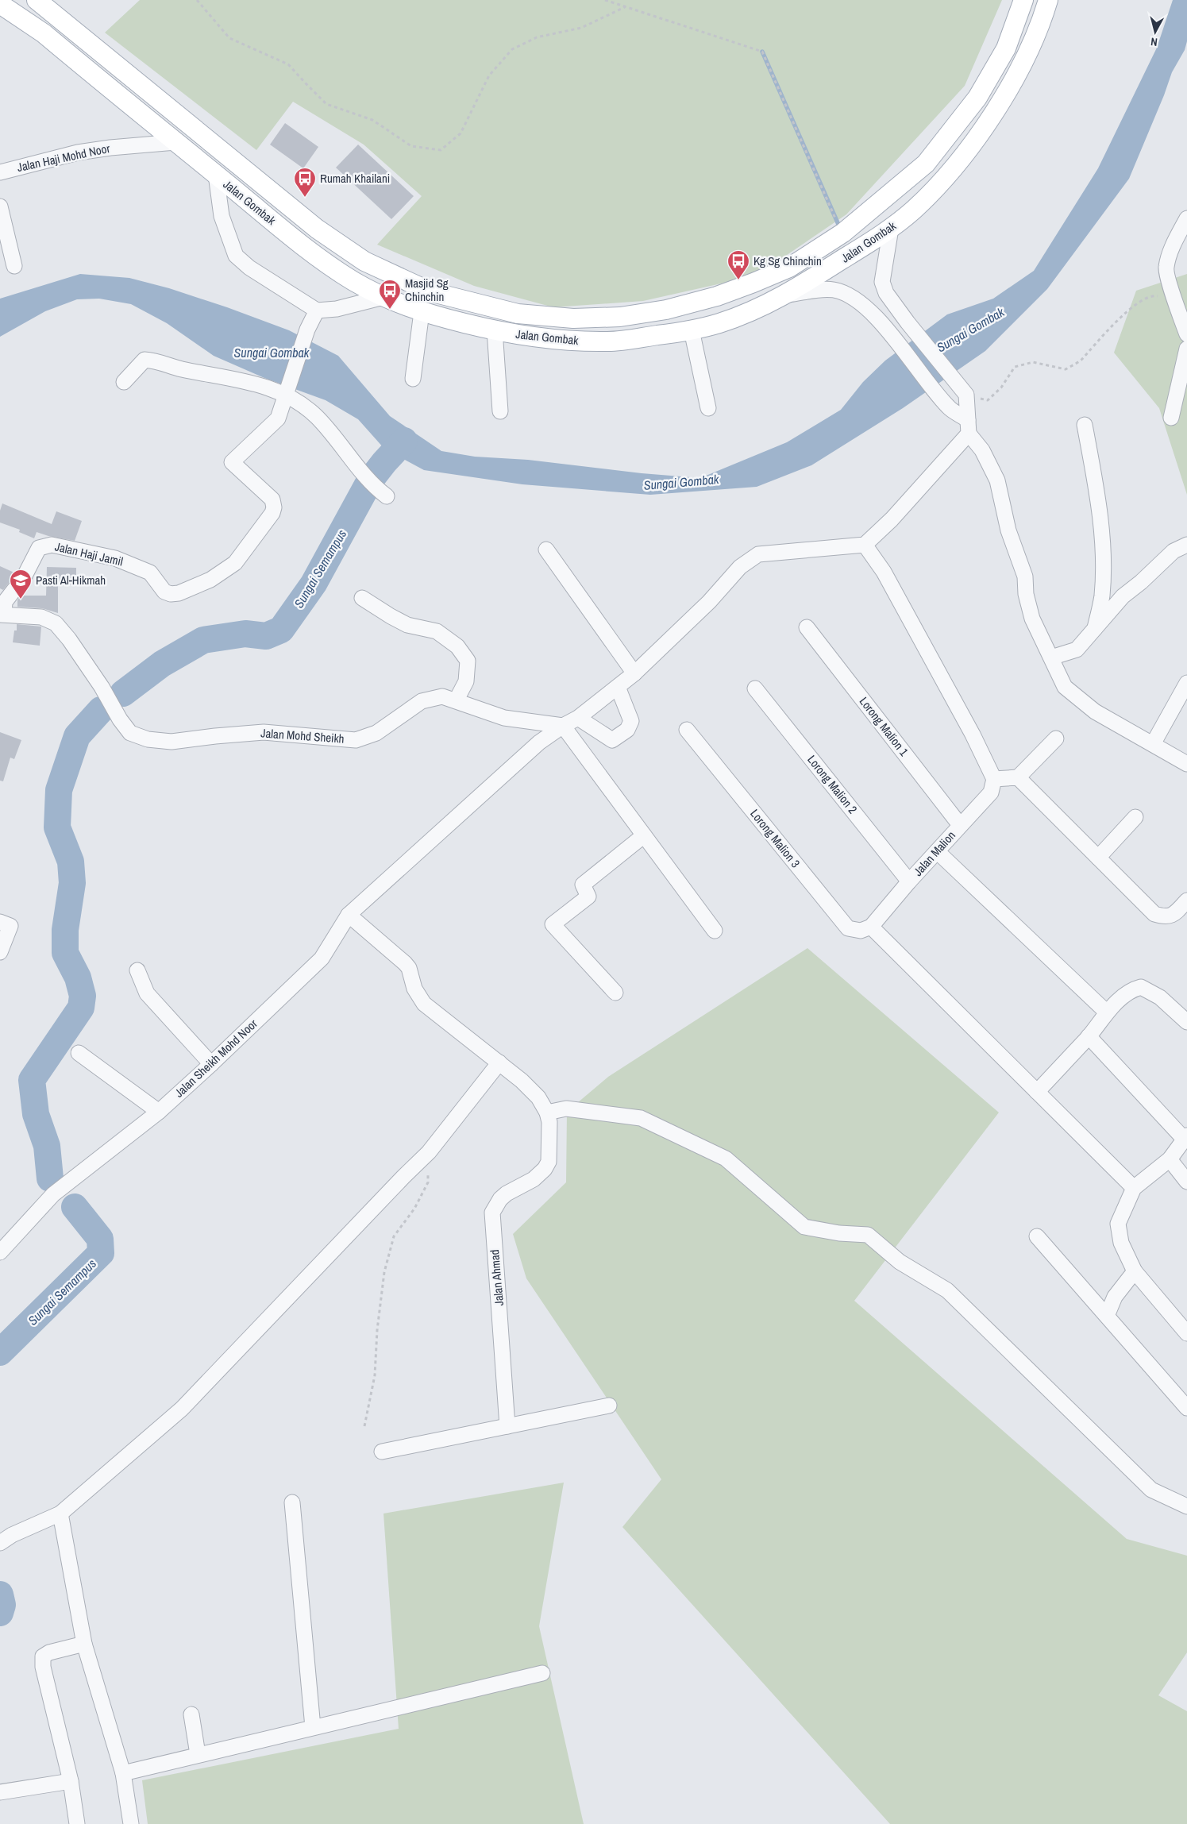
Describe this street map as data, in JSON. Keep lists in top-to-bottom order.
{
  "streets": {
    "main road": ["Jalan Gombak"],
    "street": [
      "Jalan Haji Mohd Noor",
      "Jalan Haji Jamil",
      "Lorong Malion 1",
      "Jalan Mohd Sheikh",
      "Lorong Malion 2",
      "Lorong Malion 3",
      "Jalan Malion",
      "Jalan Sheikh Mohd Noor",
      "Jalan Ahmad"
    ]
  },
  "crossings": [
    ["Jalan Haji Mohd Noor", "Jalan Gombak"],
    ["Jalan Haji Jamil", "Jalan Mohd Sheikh"],
    ["Lorong Malion 1", "Jalan Malion"],
    ["Jalan Mohd Sheikh", "Jalan Sheikh Mohd Noor"],
    ["Lorong Malion 2", "Jalan Malion"],
    ["Lorong Malion 3", "Jalan Malion"]
  ],
  "water": ["Sungai Gombak", "Sungai Semampus"],
  "places": {
    "bus stop": ["Rumah Khailani", "Kg Sg Chinchin", "Masjid Sg Chinchin"],
    "school or university": ["Pasti Al-Hikmah"]
  },
  "north": "bottom"
}
